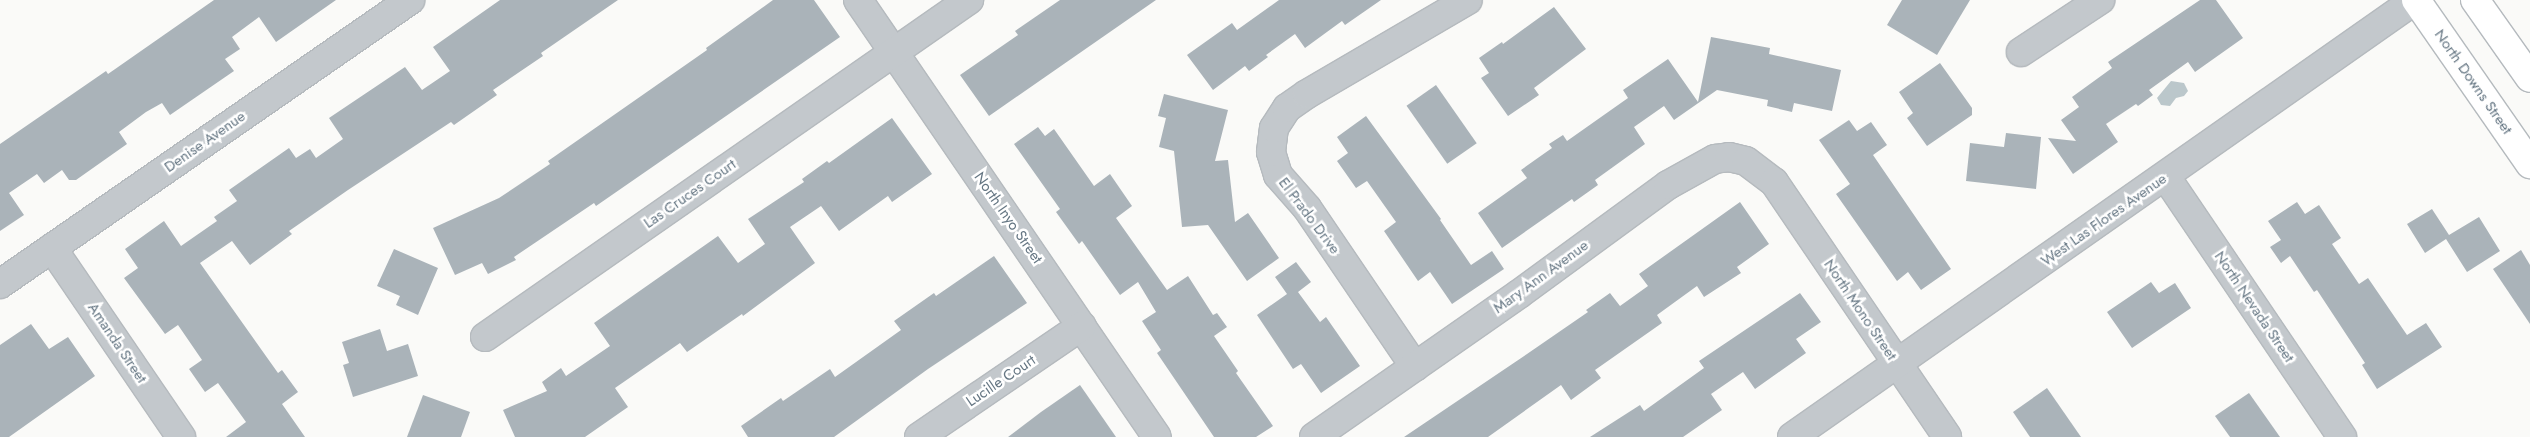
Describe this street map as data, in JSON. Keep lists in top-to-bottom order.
{
  "streets": {
    "main road": ["North Downs Street"],
    "street": [
      "Denise Avenue",
      "Las Cruces Court",
      "El Prado Drive",
      "North Inyo Street",
      "West Las Flores Avenue",
      "Mary Ann Avenue",
      "North Nevada Street",
      "North Mono Street",
      "Amanda Street",
      "Lucille Court"
    ]
  },
  "crossings": [
    ["North Downs Street", "West Las Flores Avenue"],
    ["Denise Avenue", "Amanda Street"],
    ["Las Cruces Court", "North Inyo Street"],
    ["El Prado Drive", "Mary Ann Avenue"],
    ["North Inyo Street", "Lucille Court"],
    ["West Las Flores Avenue", "North Nevada Street"],
    ["West Las Flores Avenue", "North Mono Street"],
    ["Mary Ann Avenue", "North Mono Street"]
  ]
}
